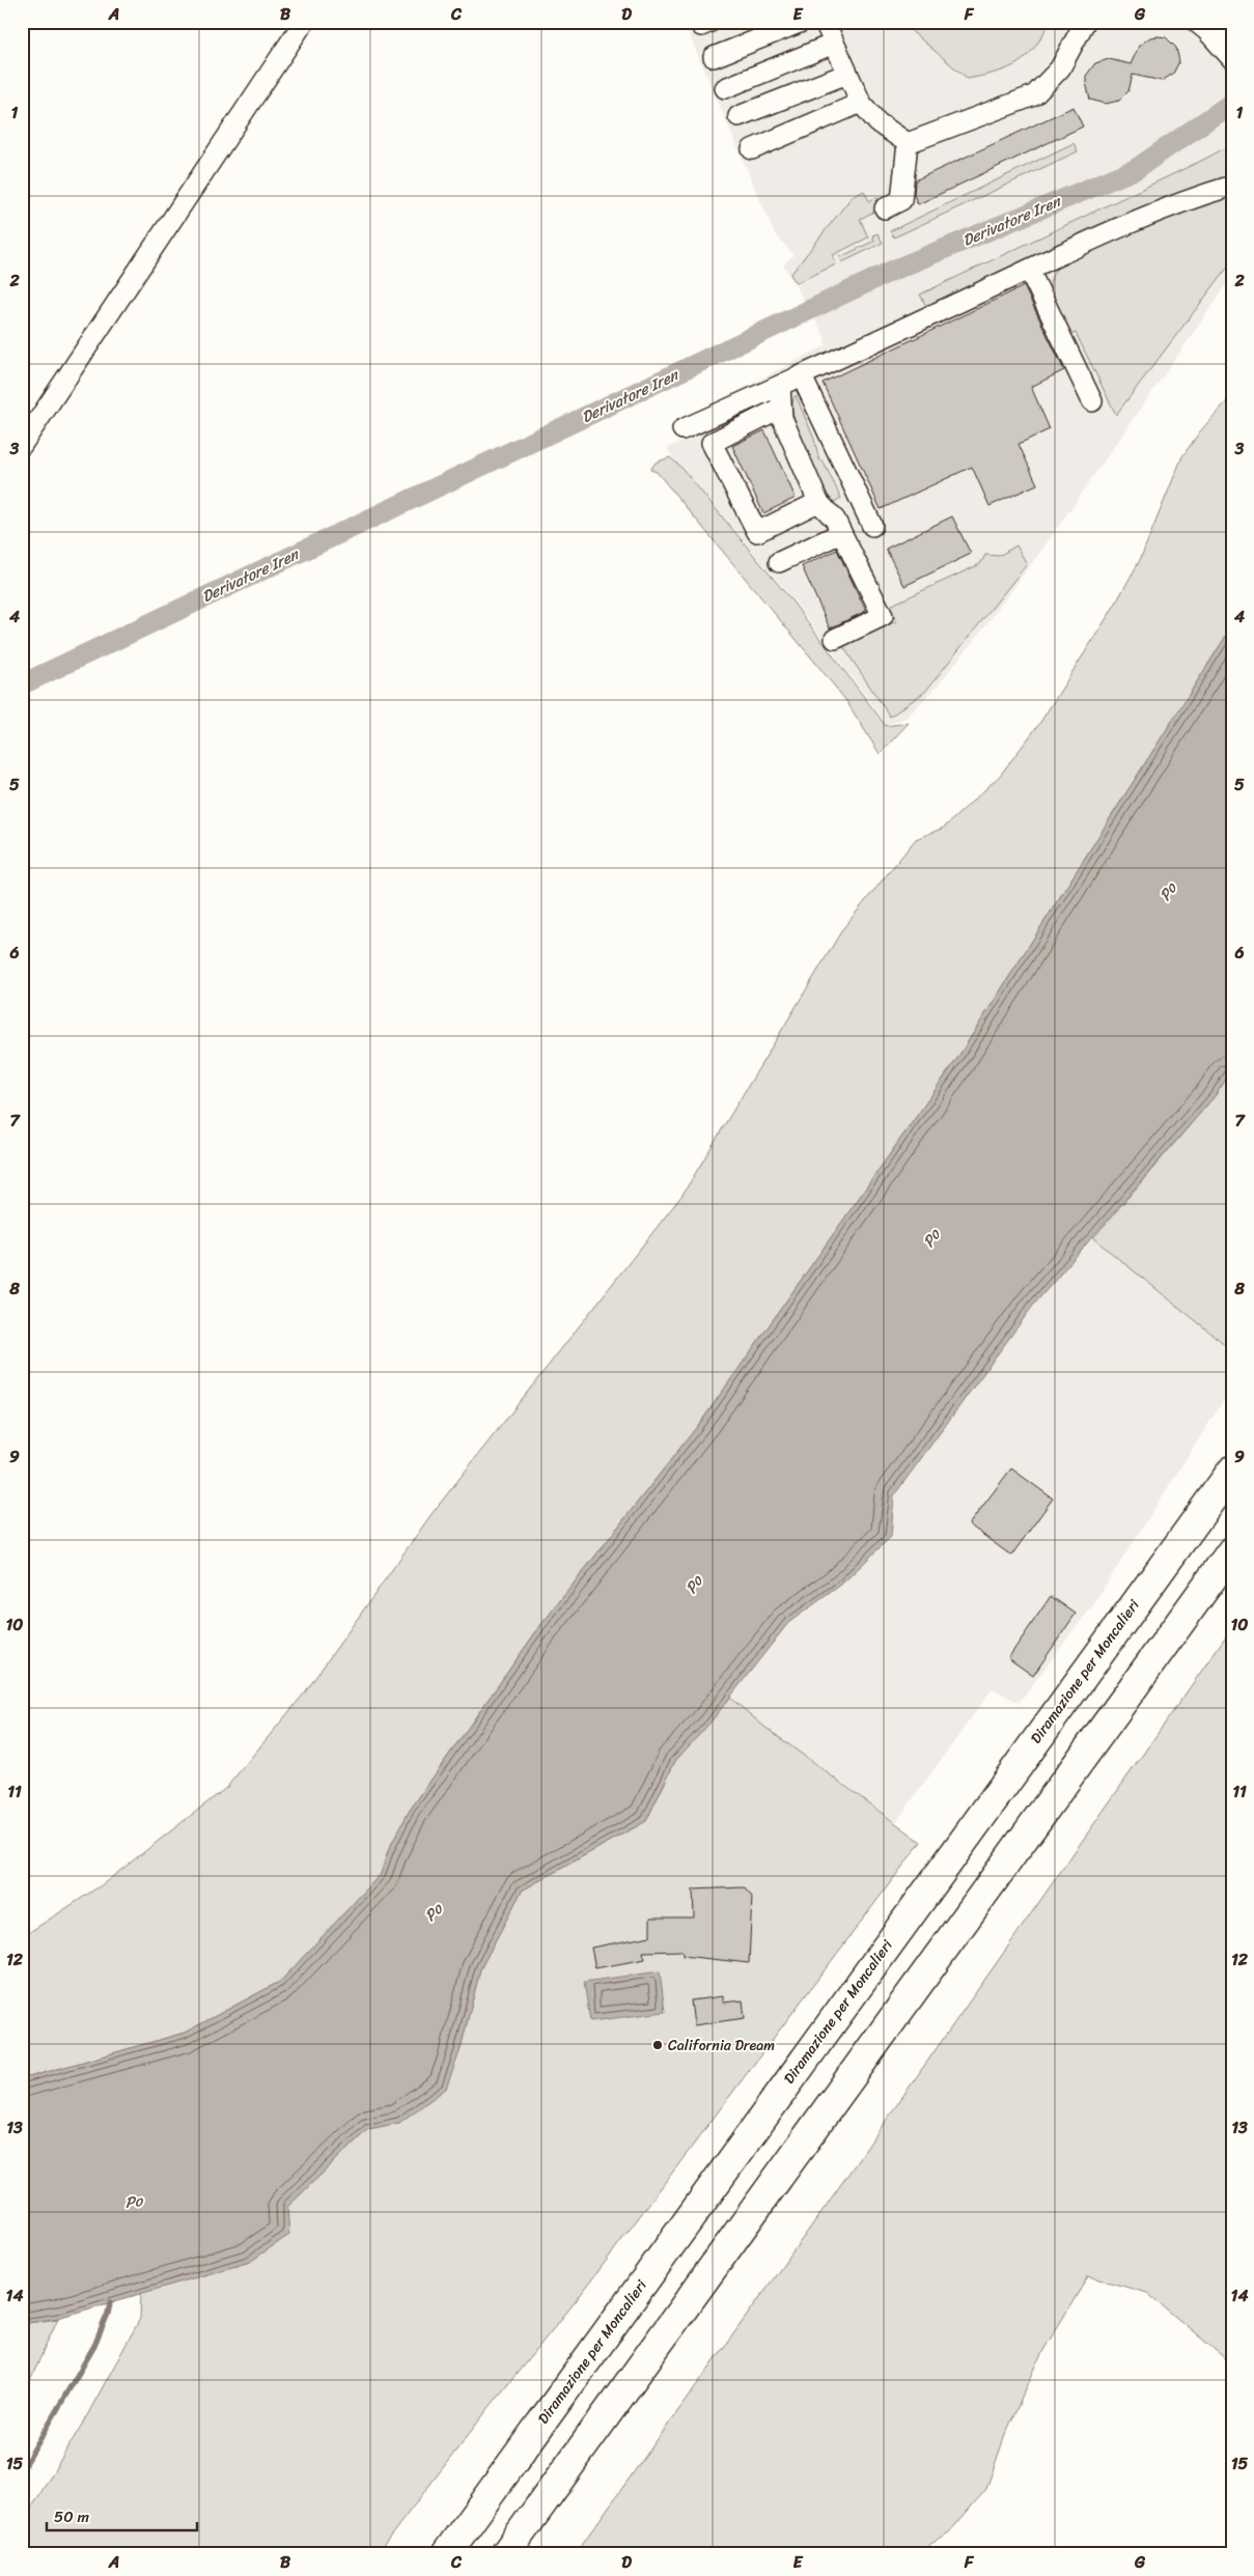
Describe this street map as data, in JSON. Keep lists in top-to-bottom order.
{
  "streets": {
    "highway": ["Diramazione per Moncalieri"]
  },
  "water": ["Derivatore Iren", "Po"],
  "places": ["California Dream"],
  "scale_bar": "50 m",
  "grid": {
    "columns": [
      "A",
      "B",
      "C",
      "D",
      "E",
      "F",
      "G"
    ],
    "rows": [
      "1",
      "2",
      "3",
      "4",
      "5",
      "6",
      "7",
      "8",
      "9",
      "10",
      "11",
      "12",
      "13",
      "14",
      "15"
    ]
  }
}
